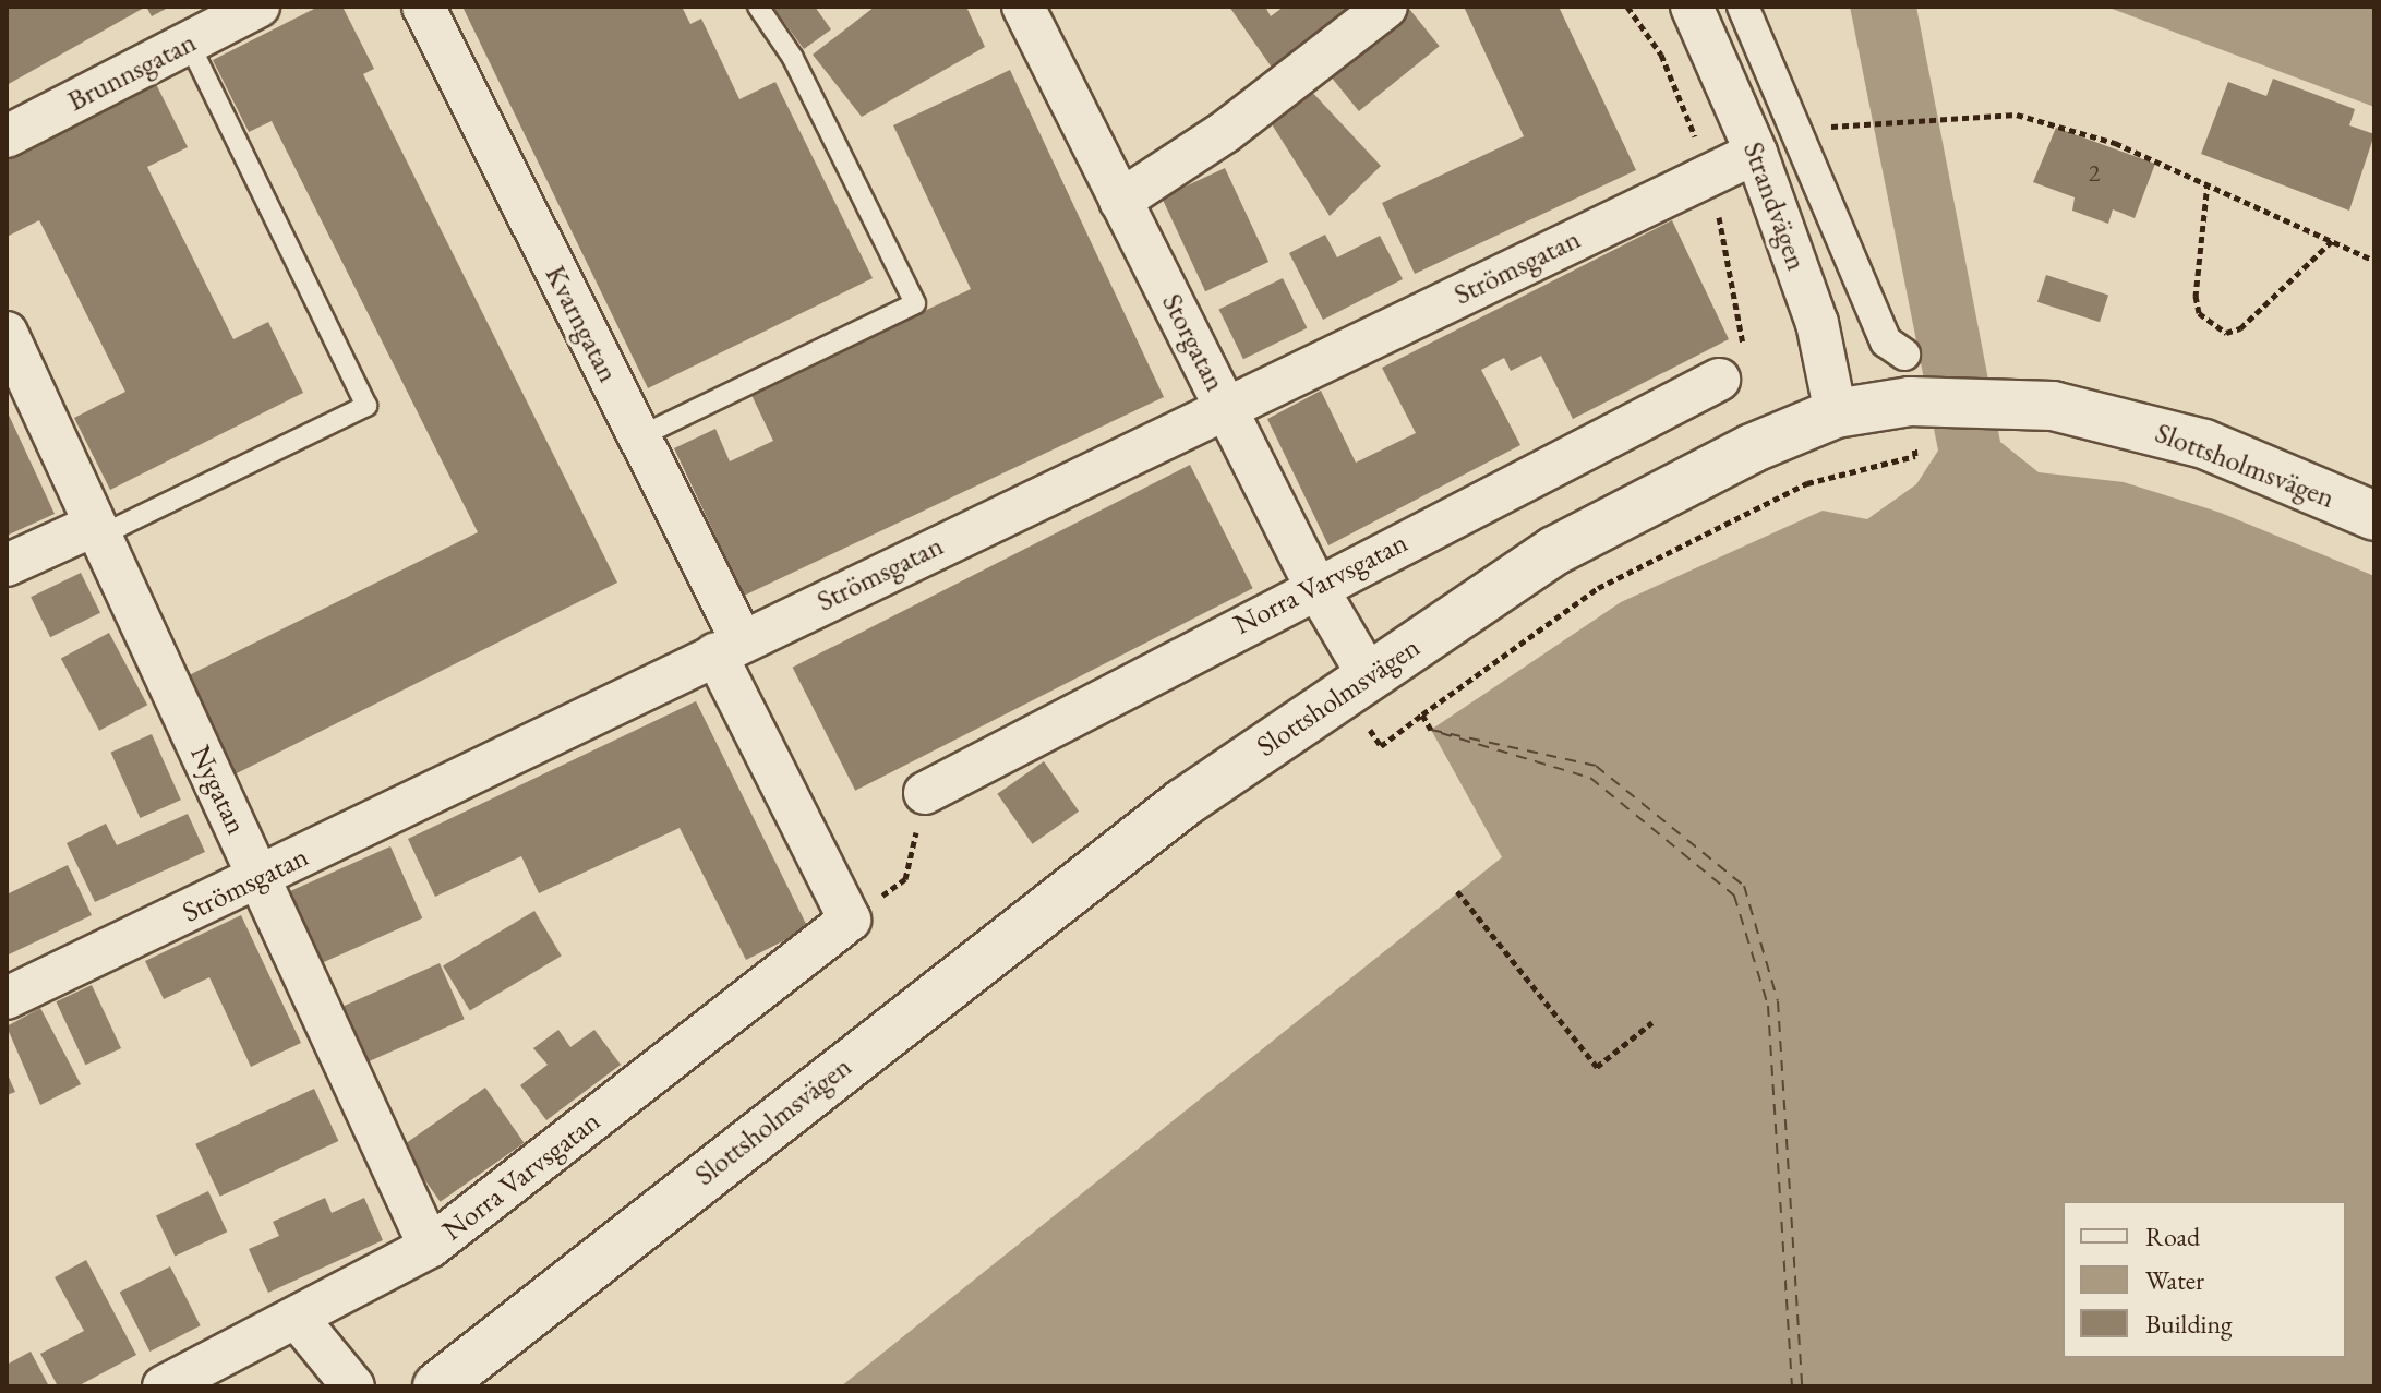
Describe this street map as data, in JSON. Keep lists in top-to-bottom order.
{
  "streets": {
    "street": [
      "Brunnsgatan",
      "Strandvägen",
      "Strömsgatan",
      "Kvarngatan",
      "Storgatan",
      "Slottsholmsvägen",
      "Norra Varvsgatan",
      "Nygatan"
    ]
  },
  "crossings": [
    ["Strandvägen", "Strömsgatan"],
    ["Strandvägen", "Slottsholmsvägen"],
    ["Strömsgatan", "Kvarngatan"],
    ["Strömsgatan", "Storgatan"],
    ["Strömsgatan", "Nygatan"],
    ["Kvarngatan", "Norra Varvsgatan"],
    ["Storgatan", "Slottsholmsvägen"],
    ["Storgatan", "Norra Varvsgatan"],
    ["Norra Varvsgatan", "Nygatan"]
  ],
  "house_numbers": ["2"],
  "legend": ["Road", "Water", "Building"]
}
